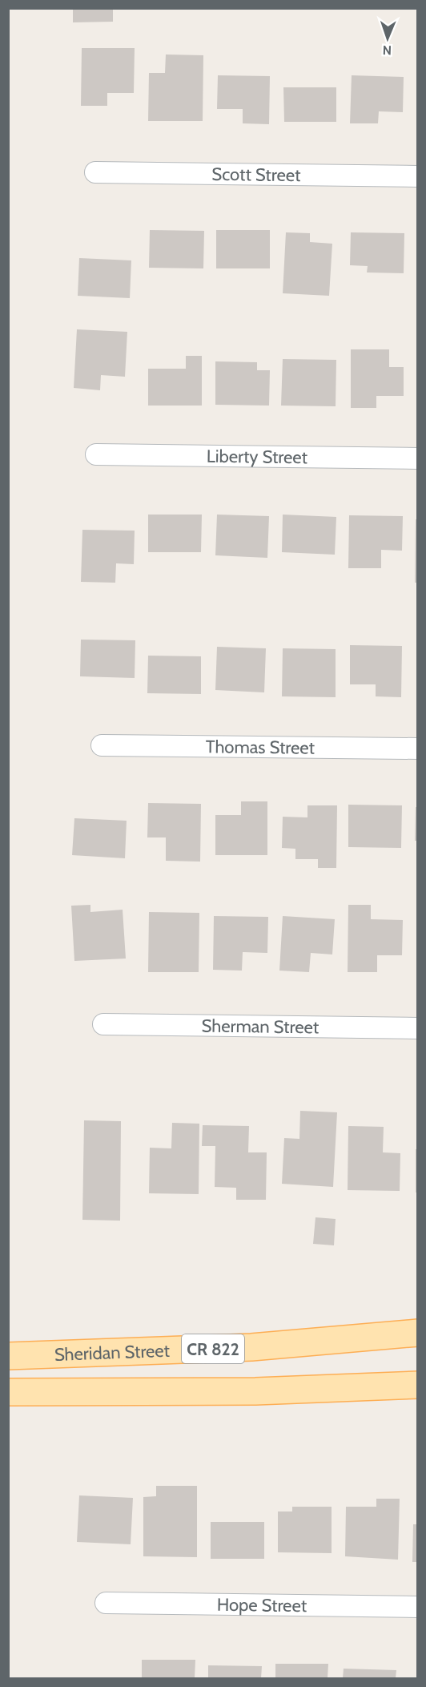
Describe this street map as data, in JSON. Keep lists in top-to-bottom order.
{
  "streets": {
    "main road": ["CR 822", "Sheridan Street"],
    "street": [
      "Scott Street",
      "Liberty Street",
      "Thomas Street",
      "Sherman Street",
      "Hope Street"
    ]
  },
  "north": "bottom"
}
